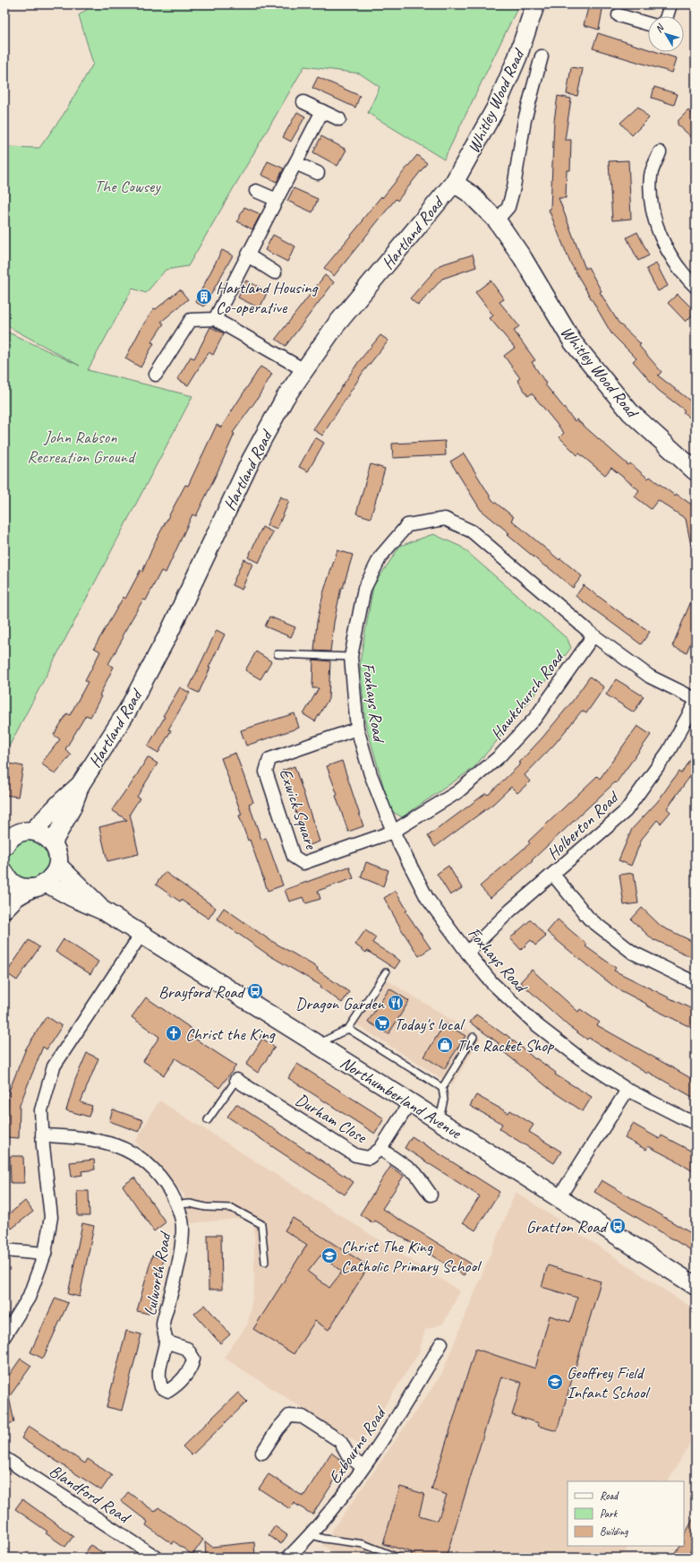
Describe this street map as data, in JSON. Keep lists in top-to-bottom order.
{
  "streets": {
    "street": [
      "Whitley Wood Road",
      "Hartland Road",
      "Hawkchurch Road",
      "Foxhays Road",
      "Exwick Square",
      "Holberton Road",
      "Northumberland Avenue",
      "Durham Close",
      "Lulworth Road",
      "Exbourne Road",
      "Blandford Road"
    ]
  },
  "crossings": [
    ["Whitley Wood Road", "Hartland Road"],
    ["Hawkchurch Road", "Foxhays Road"],
    ["Hawkchurch Road", "Exwick Square"],
    ["Foxhays Road", "Exwick Square"],
    ["Foxhays Road", "Holberton Road"],
    ["Northumberland Avenue", "Durham Close"]
  ],
  "parks": ["The Cowsey", "John Rabson Recreation Ground"],
  "places": {
    "building": ["Hartland Housing Co-operative"],
    "bus stop": ["Brayford Road", "Gratton Road"],
    "restaurant": ["Dragon Garden"],
    "supermarket": ["Today's local"],
    "church": ["Christ the King"],
    "shop": ["The Racket Shop"],
    "school or university": ["Christ The King Catholic Primary School", "Geoffrey Field Infant School"]
  },
  "legend": ["Road", "Park", "Building"],
  "north": "top left"
}
